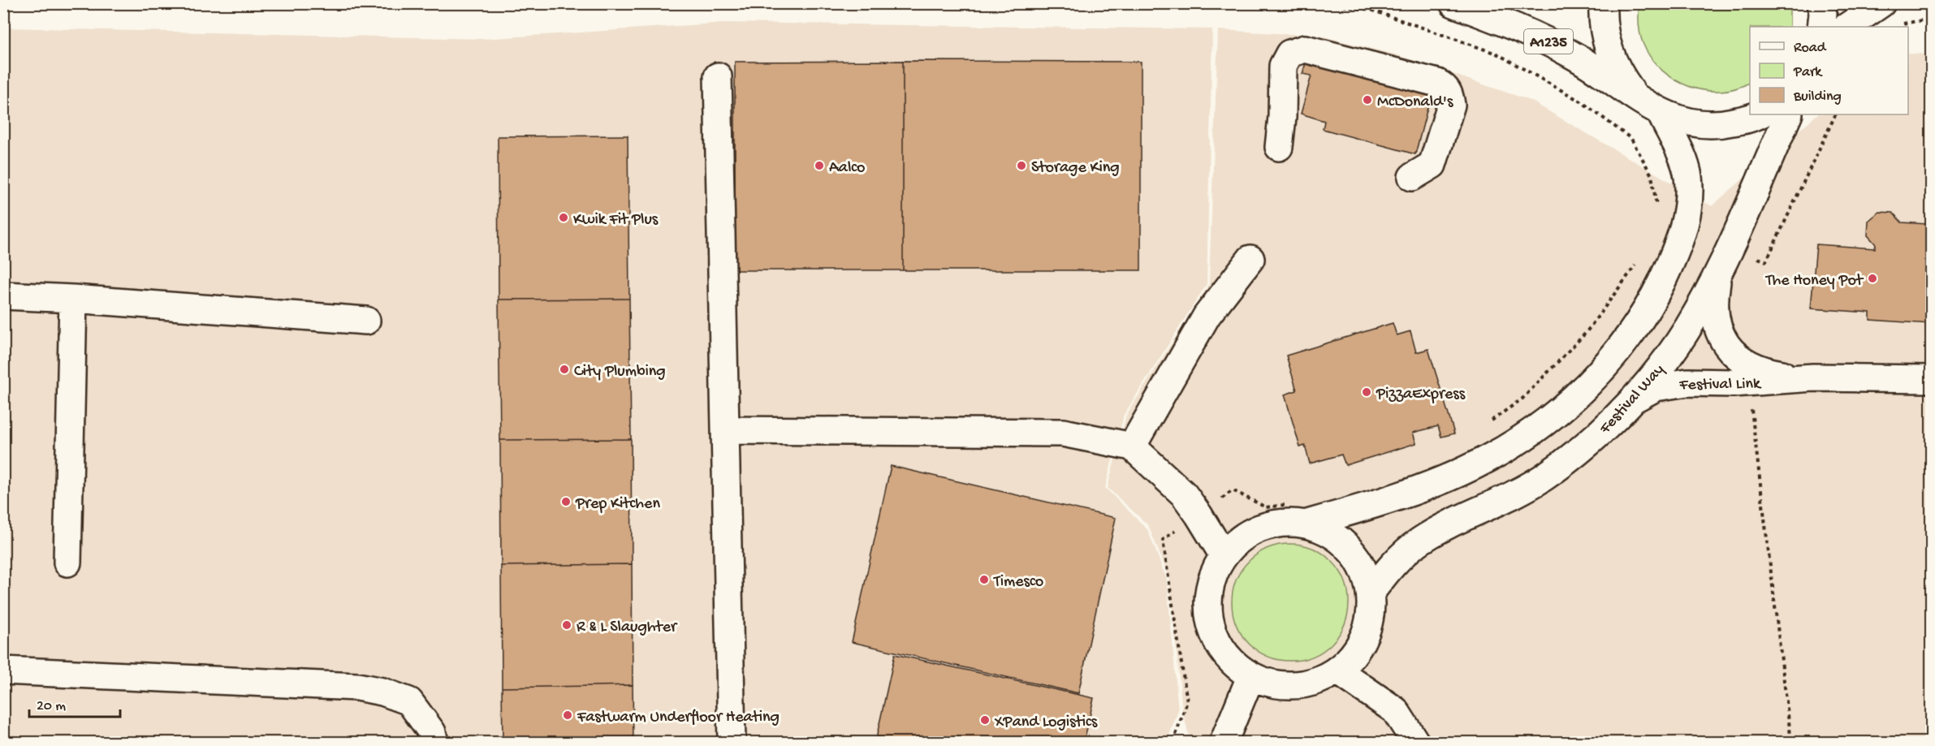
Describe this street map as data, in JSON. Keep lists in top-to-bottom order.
{
  "streets": {
    "street": ["A1235", "Festival Link", "Festival Way"]
  },
  "crossings": [
    ["Festival Link", "Festival Way"]
  ],
  "places": [
    "McDonald's",
    "Aalco",
    "Storage King",
    "Kwik Fit Plus",
    "The Honey Pot",
    "City Plumbing",
    "PizzaExpress",
    "Prep Kitchen",
    "Timesco",
    "R & L Slaughter",
    "Fastwarm Underfloor Heating",
    "XPand Logistics"
  ],
  "legend": ["Road", "Park", "Building"],
  "scale_bar": "20 m"
}
